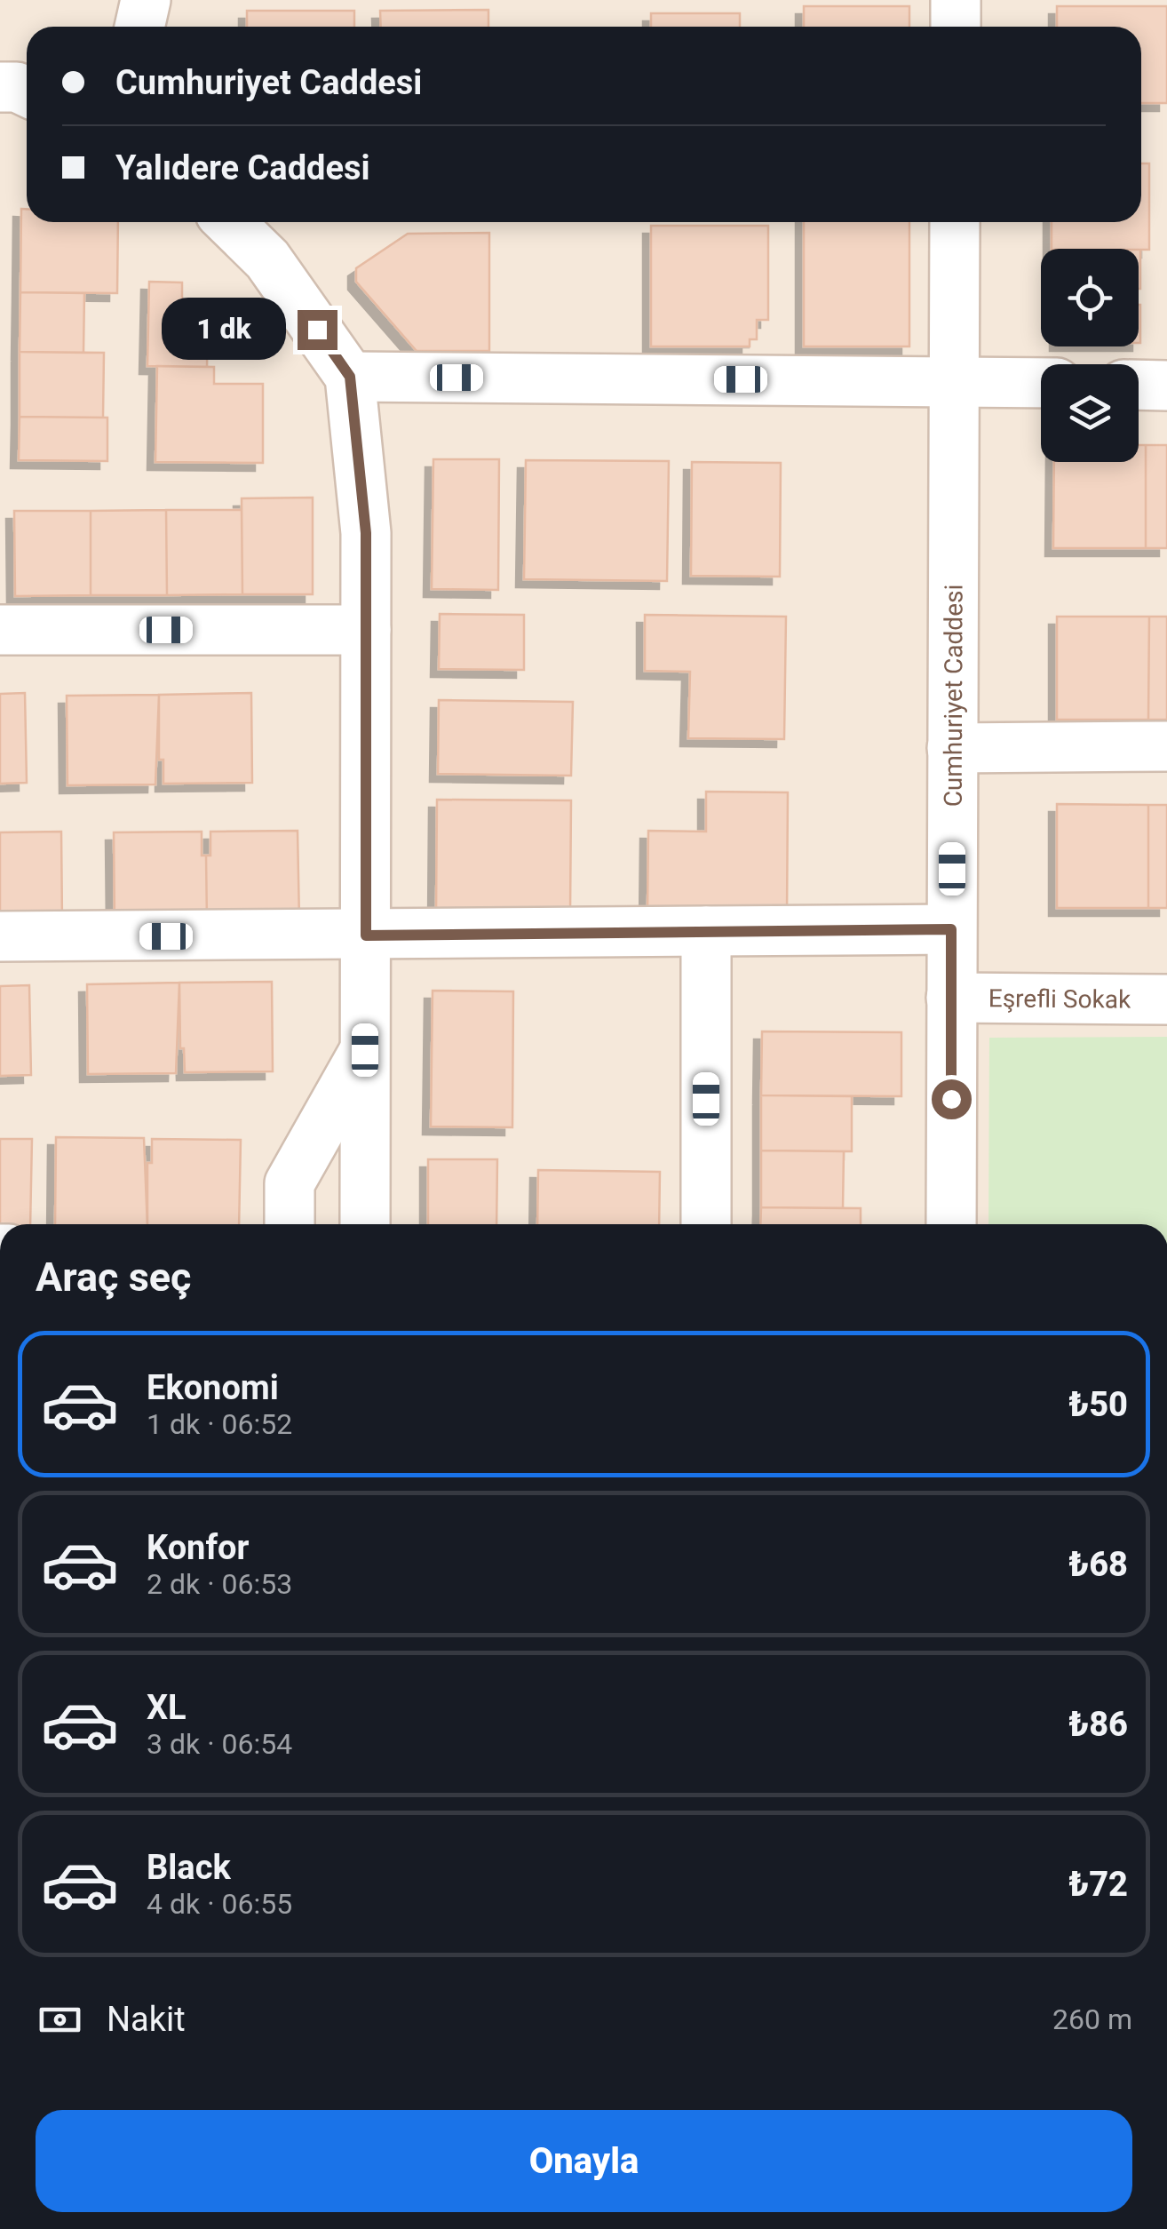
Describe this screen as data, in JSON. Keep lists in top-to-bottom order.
{
  "streets": {
    "street": ["Cumhuriyet Caddesi", "Eşrefli Sokak"]
  },
  "crossings": [
    ["Cumhuriyet Caddesi", "Eşrefli Sokak"]
  ],
  "page": {
    "banner": ["Cumhuriyet Caddesi", "Yalıdere Caddesi"],
    "bubble": "1 dk",
    "heading": "Araç seç",
    "list": [
      {
        "name": "Ekonomi",
        "note": "1 dk · 06:52",
        "value": "₺50"
      },
      {
        "name": "Konfor",
        "note": "2 dk · 06:53",
        "value": "₺68"
      },
      {
        "name": "XL",
        "note": "3 dk · 06:54",
        "value": "₺86"
      },
      {
        "name": "Black",
        "note": "4 dk · 06:55",
        "value": "₺72"
      }
    ],
    "pay": ["Nakit", "260 m"],
    "buttons": "Onayla"
  }
}
